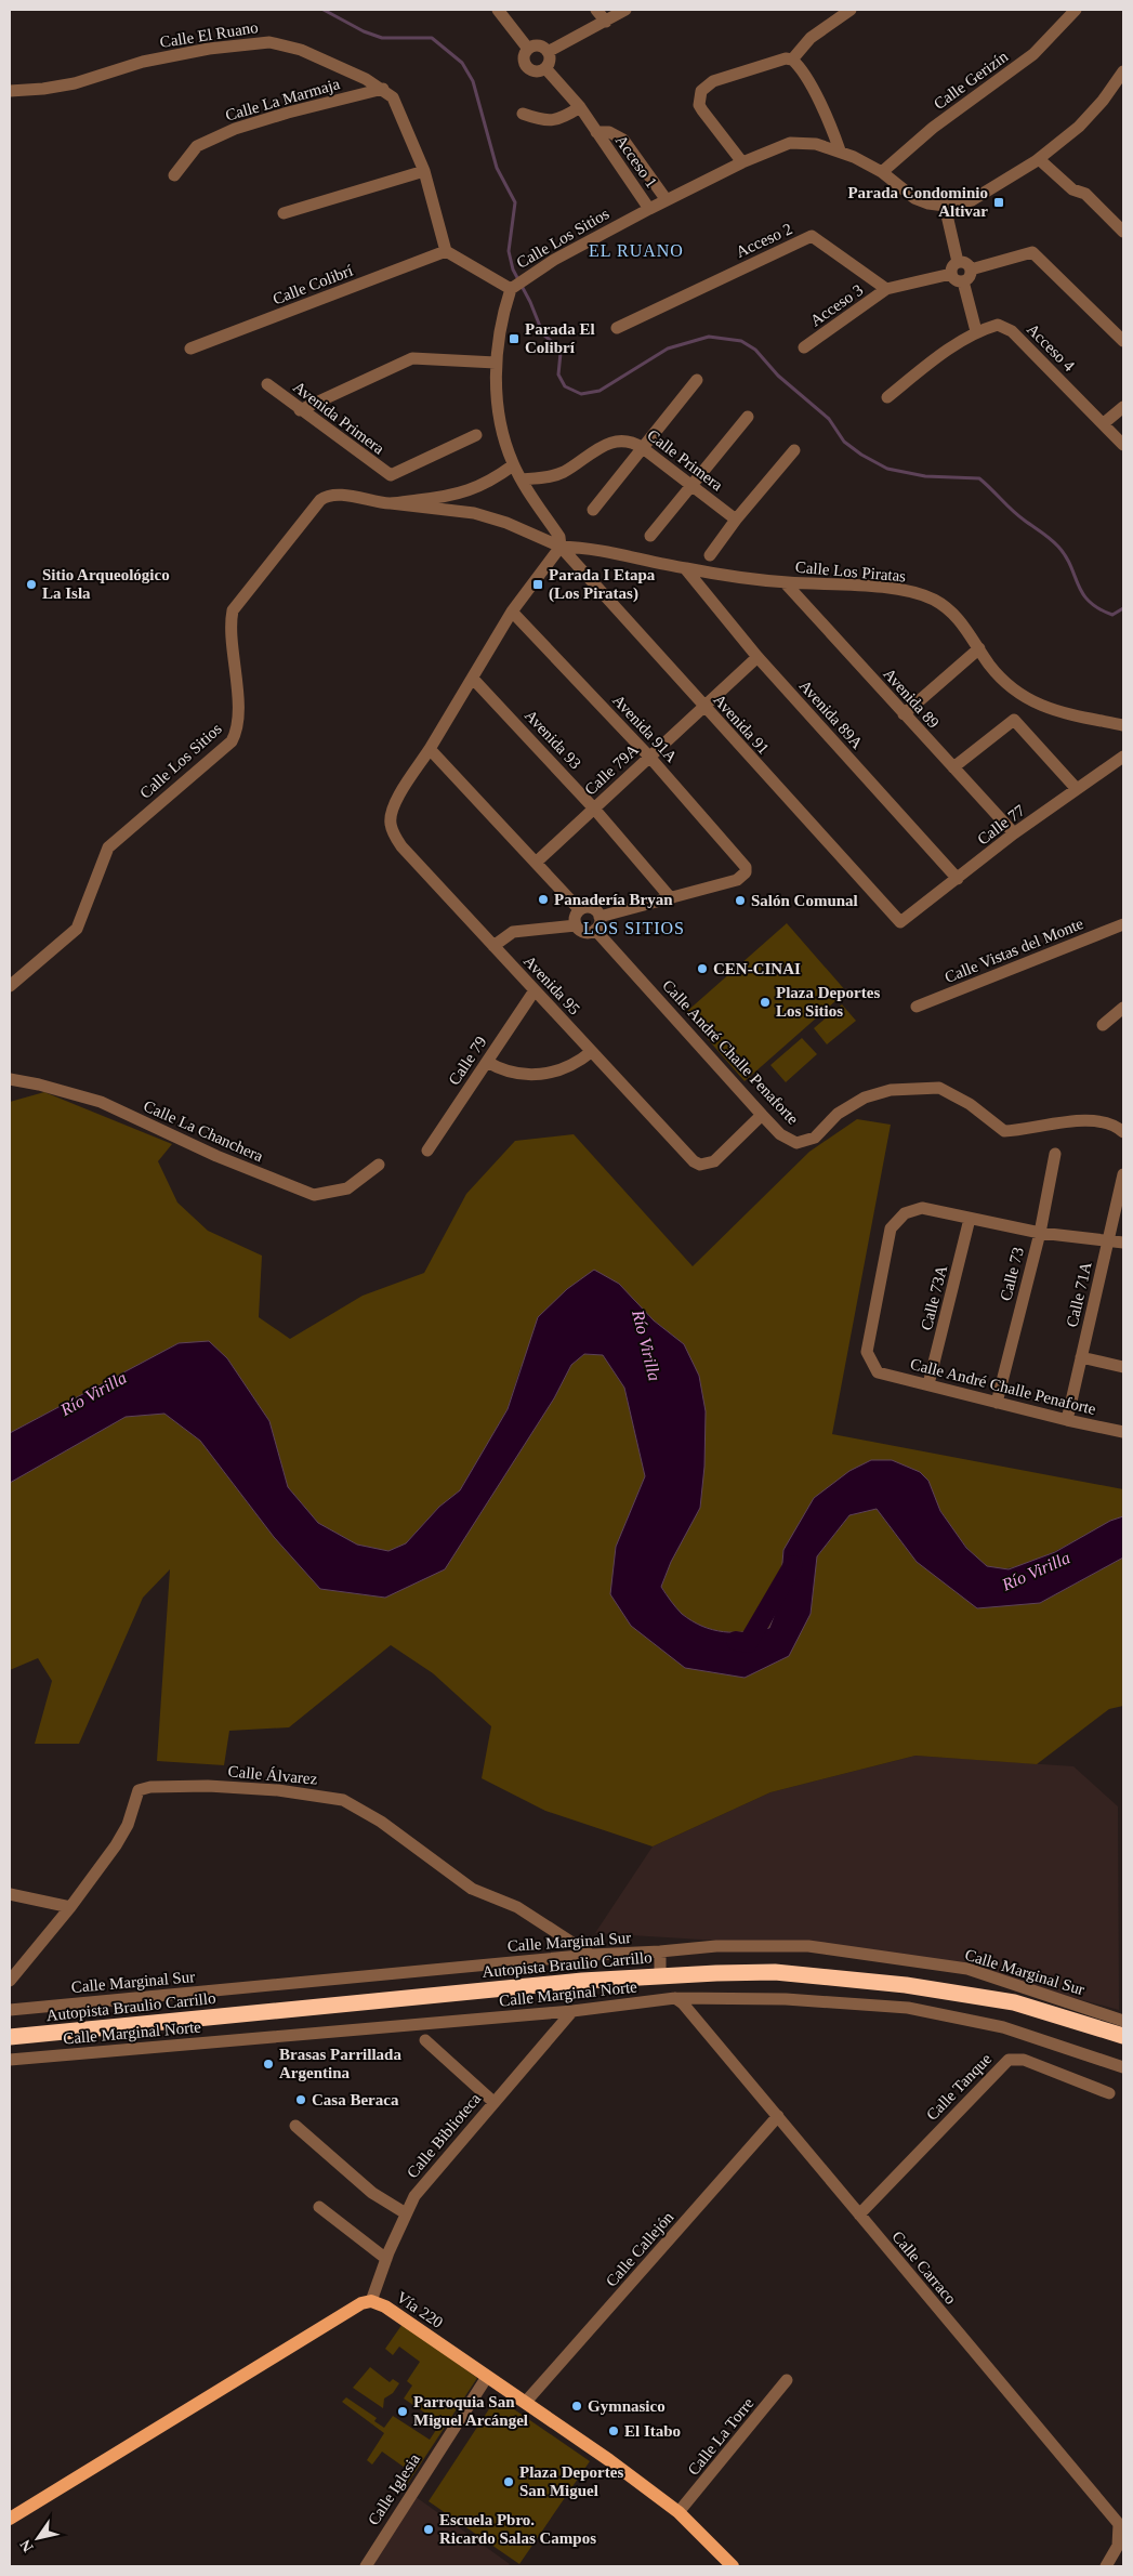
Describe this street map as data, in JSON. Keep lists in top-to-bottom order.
{
  "streets": {
    "highway": ["Autopista Braulio Carrillo"],
    "main road": ["Vía 220"],
    "street": [
      "Calle El Ruano",
      "Calle Gerizín",
      "Calle La Marmaja",
      "Acceso 1",
      "Calle Los Sitios",
      "Acceso 2",
      "Calle Colibrí",
      "Acceso 3",
      "Acceso 4",
      "Avenida Primera",
      "Calle Primera",
      "Calle Los Piratas",
      "Avenida 89",
      "Avenida 89A",
      "Avenida 91",
      "Avenida 91A",
      "Avenida 93",
      "Calle 79A",
      "Calle 77",
      "Calle Vistas del Monte",
      "Avenida 95",
      "Calle André Challe Penaforte",
      "Calle 79",
      "Calle La Chanchera",
      "Calle 73",
      "Calle 71A",
      "Calle 73A",
      "Calle Álvarez",
      "Calle Marginal Sur",
      "Calle Marginal Norte",
      "Calle Tanque",
      "Calle Biblioteca",
      "Calle Callejón",
      "Calle Carraco",
      "Calle La Torre",
      "Calle Iglesia"
    ]
  },
  "crossings": [
    ["Calle El Ruano", "Calle La Marmaja"],
    ["Calle El Ruano", "Calle Colibrí"],
    ["Calle Gerizín", "Calle Los Sitios"],
    ["Acceso 1", "Calle Los Sitios"],
    ["Acceso 2", "Acceso 3"],
    ["Calle Los Piratas", "Avenida 89"],
    ["Calle Los Piratas", "Avenida 89A"],
    ["Calle Los Piratas", "Avenida 91"],
    ["Avenida 89", "Calle 77"],
    ["Avenida 89A", "Calle 79A"],
    ["Avenida 89A", "Calle 77"],
    ["Avenida 91", "Calle 79A"],
    ["Avenida 91", "Calle 77"],
    ["Avenida 91A", "Avenida 93"],
    ["Avenida 91A", "Calle 79A"],
    ["Avenida 93", "Calle 79A"],
    ["Avenida 95", "Calle André Challe Penaforte"],
    ["Avenida 95", "Calle 79"],
    ["Calle André Challe Penaforte", "Calle 73"],
    ["Calle André Challe Penaforte", "Calle 71A"],
    ["Calle André Challe Penaforte", "Calle 73A"],
    ["Calle Álvarez", "Calle Marginal Sur"],
    ["Calle Marginal Norte", "Calle Biblioteca"],
    ["Calle Marginal Norte", "Calle Carraco"],
    ["Calle Tanque", "Calle Carraco"],
    ["Calle Biblioteca", "Vía 220"],
    ["Calle Callejón", "Calle Carraco"],
    ["Calle Callejón", "Vía 220"],
    ["Vía 220", "Calle La Torre"],
    ["Vía 220", "Calle Iglesia"]
  ],
  "districts": ["EL RUANO", "LOS SITIOS"],
  "water": ["Río Virilla"],
  "places": {
    "transit": ["Parada Condominio Altivar", "Parada El Colibrí", "Parada I Etapa (Los Piratas)"],
    "other": [
      "Sitio Arqueológico La Isla",
      "Panadería Bryan",
      "Salón Comunal",
      "CEN-CINAI",
      "Plaza Deportes Los Sitios",
      "Brasas Parrillada Argentina",
      "Casa Beraca",
      "Gymnasico",
      "Parroquia San Miguel Arcángel",
      "El Itabo",
      "Plaza Deportes San Miguel",
      "Escuela Pbro. Ricardo Salas Campos"
    ]
  },
  "north": "bottom left"
}
